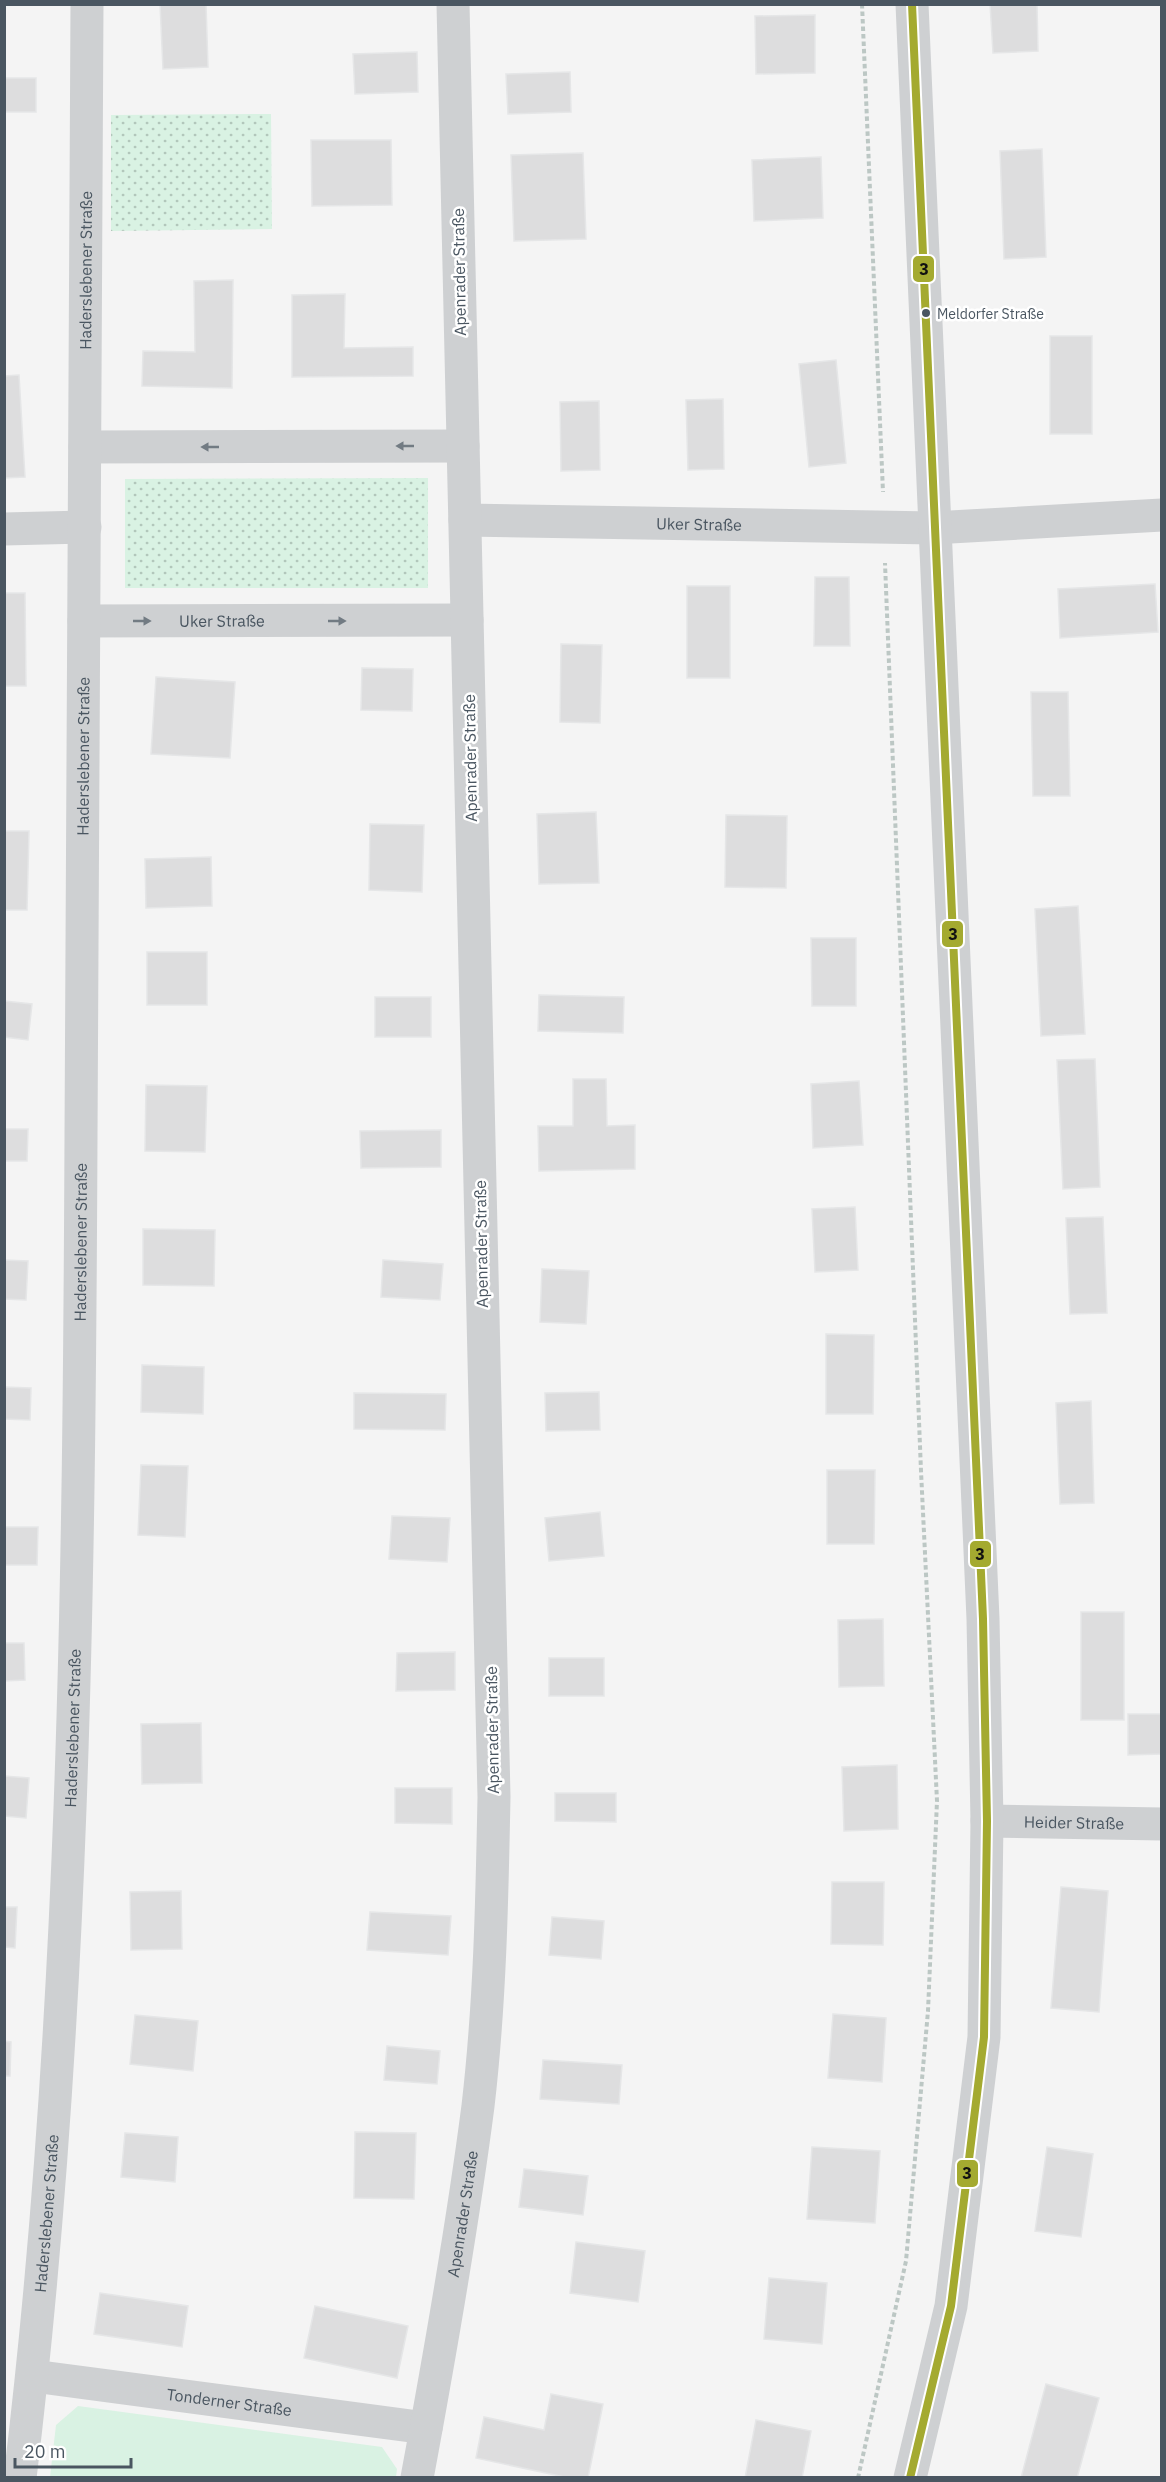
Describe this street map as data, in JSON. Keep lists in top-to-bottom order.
{
  "streets": {
    "street": [
      "Haderslebener Straße",
      "Apenrader Straße",
      "Uker Straße",
      "Heider Straße",
      "Tonderner Straße"
    ]
  },
  "crossings": [
    ["Haderslebener Straße", "Uker Straße"],
    ["Haderslebener Straße", "Tonderner Straße"],
    ["Apenrader Straße", "Uker Straße"],
    ["Apenrader Straße", "Tonderner Straße"]
  ],
  "places": ["Meldorfer Straße"],
  "lines": ["transit line 3"],
  "scale_bar": "20 m"
}
